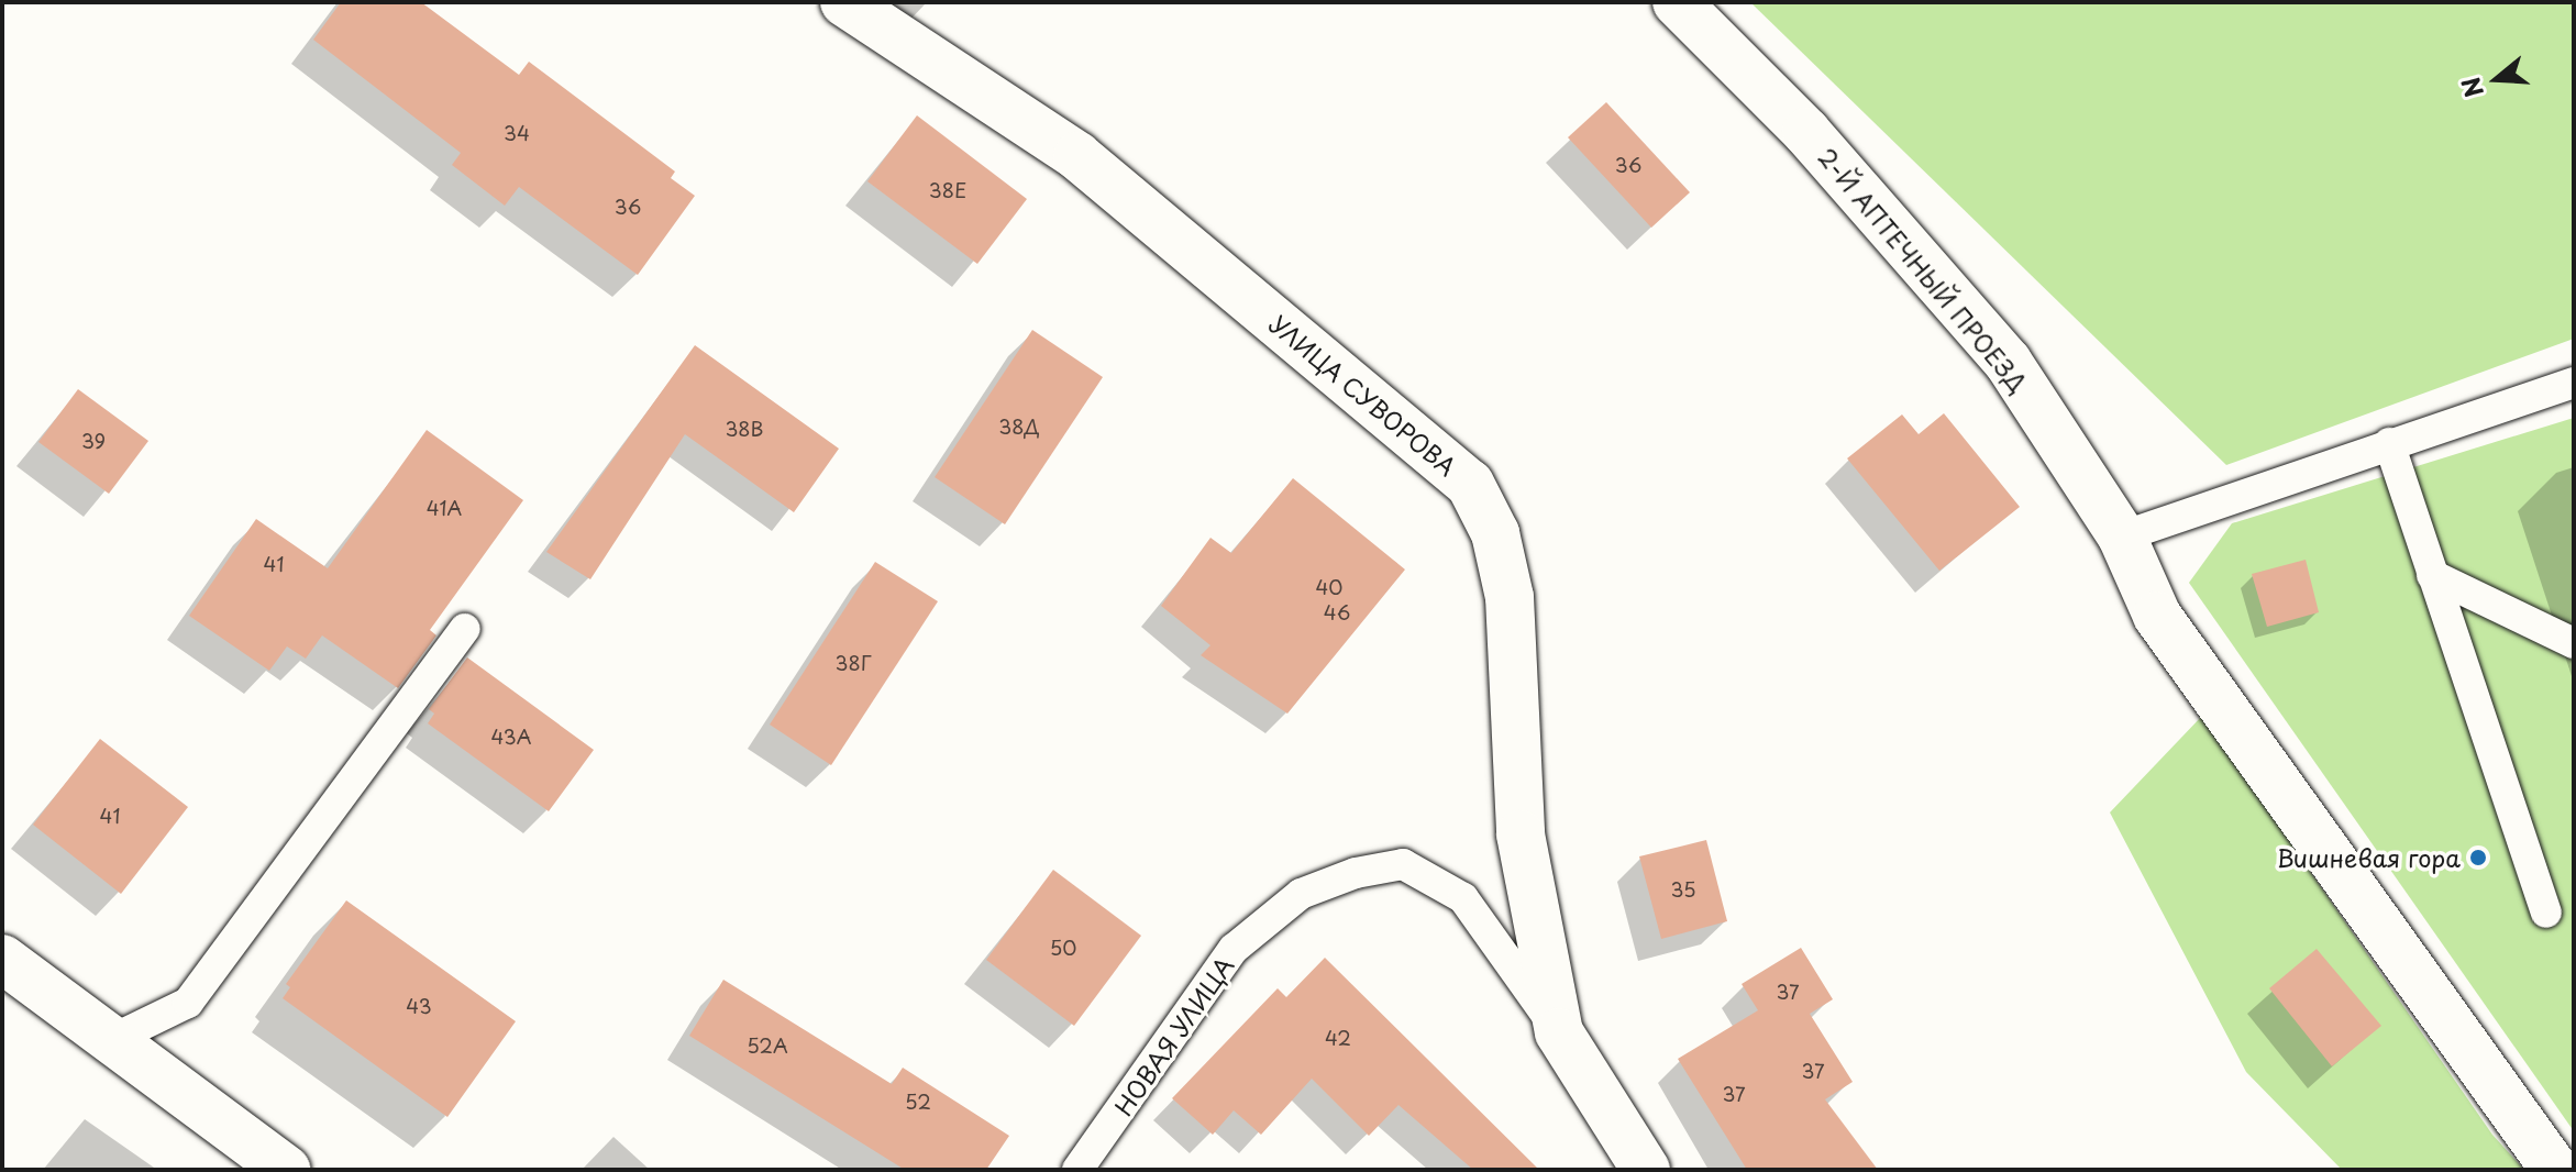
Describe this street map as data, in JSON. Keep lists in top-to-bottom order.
{
  "streets": {
    "street": ["2-Й АПТЕЧНЫЙ ПРОЕЗД", "УЛИЦА СУВОРОВА"],
    "lane": ["НОВАЯ УЛИЦА"]
  },
  "crossings": [
    ["УЛИЦА СУВОРОВА", "НОВАЯ УЛИЦА"]
  ],
  "places": ["Вишневая гора"],
  "house_numbers": [
    "34",
    "36",
    "38Е",
    "36",
    "38Д",
    "38В",
    "39",
    "41А",
    "41",
    "40",
    "46",
    "38Г",
    "43А",
    "41",
    "35",
    "50",
    "37",
    "43",
    "42",
    "52А",
    "37",
    "37",
    "52"
  ],
  "north": "left"
}
